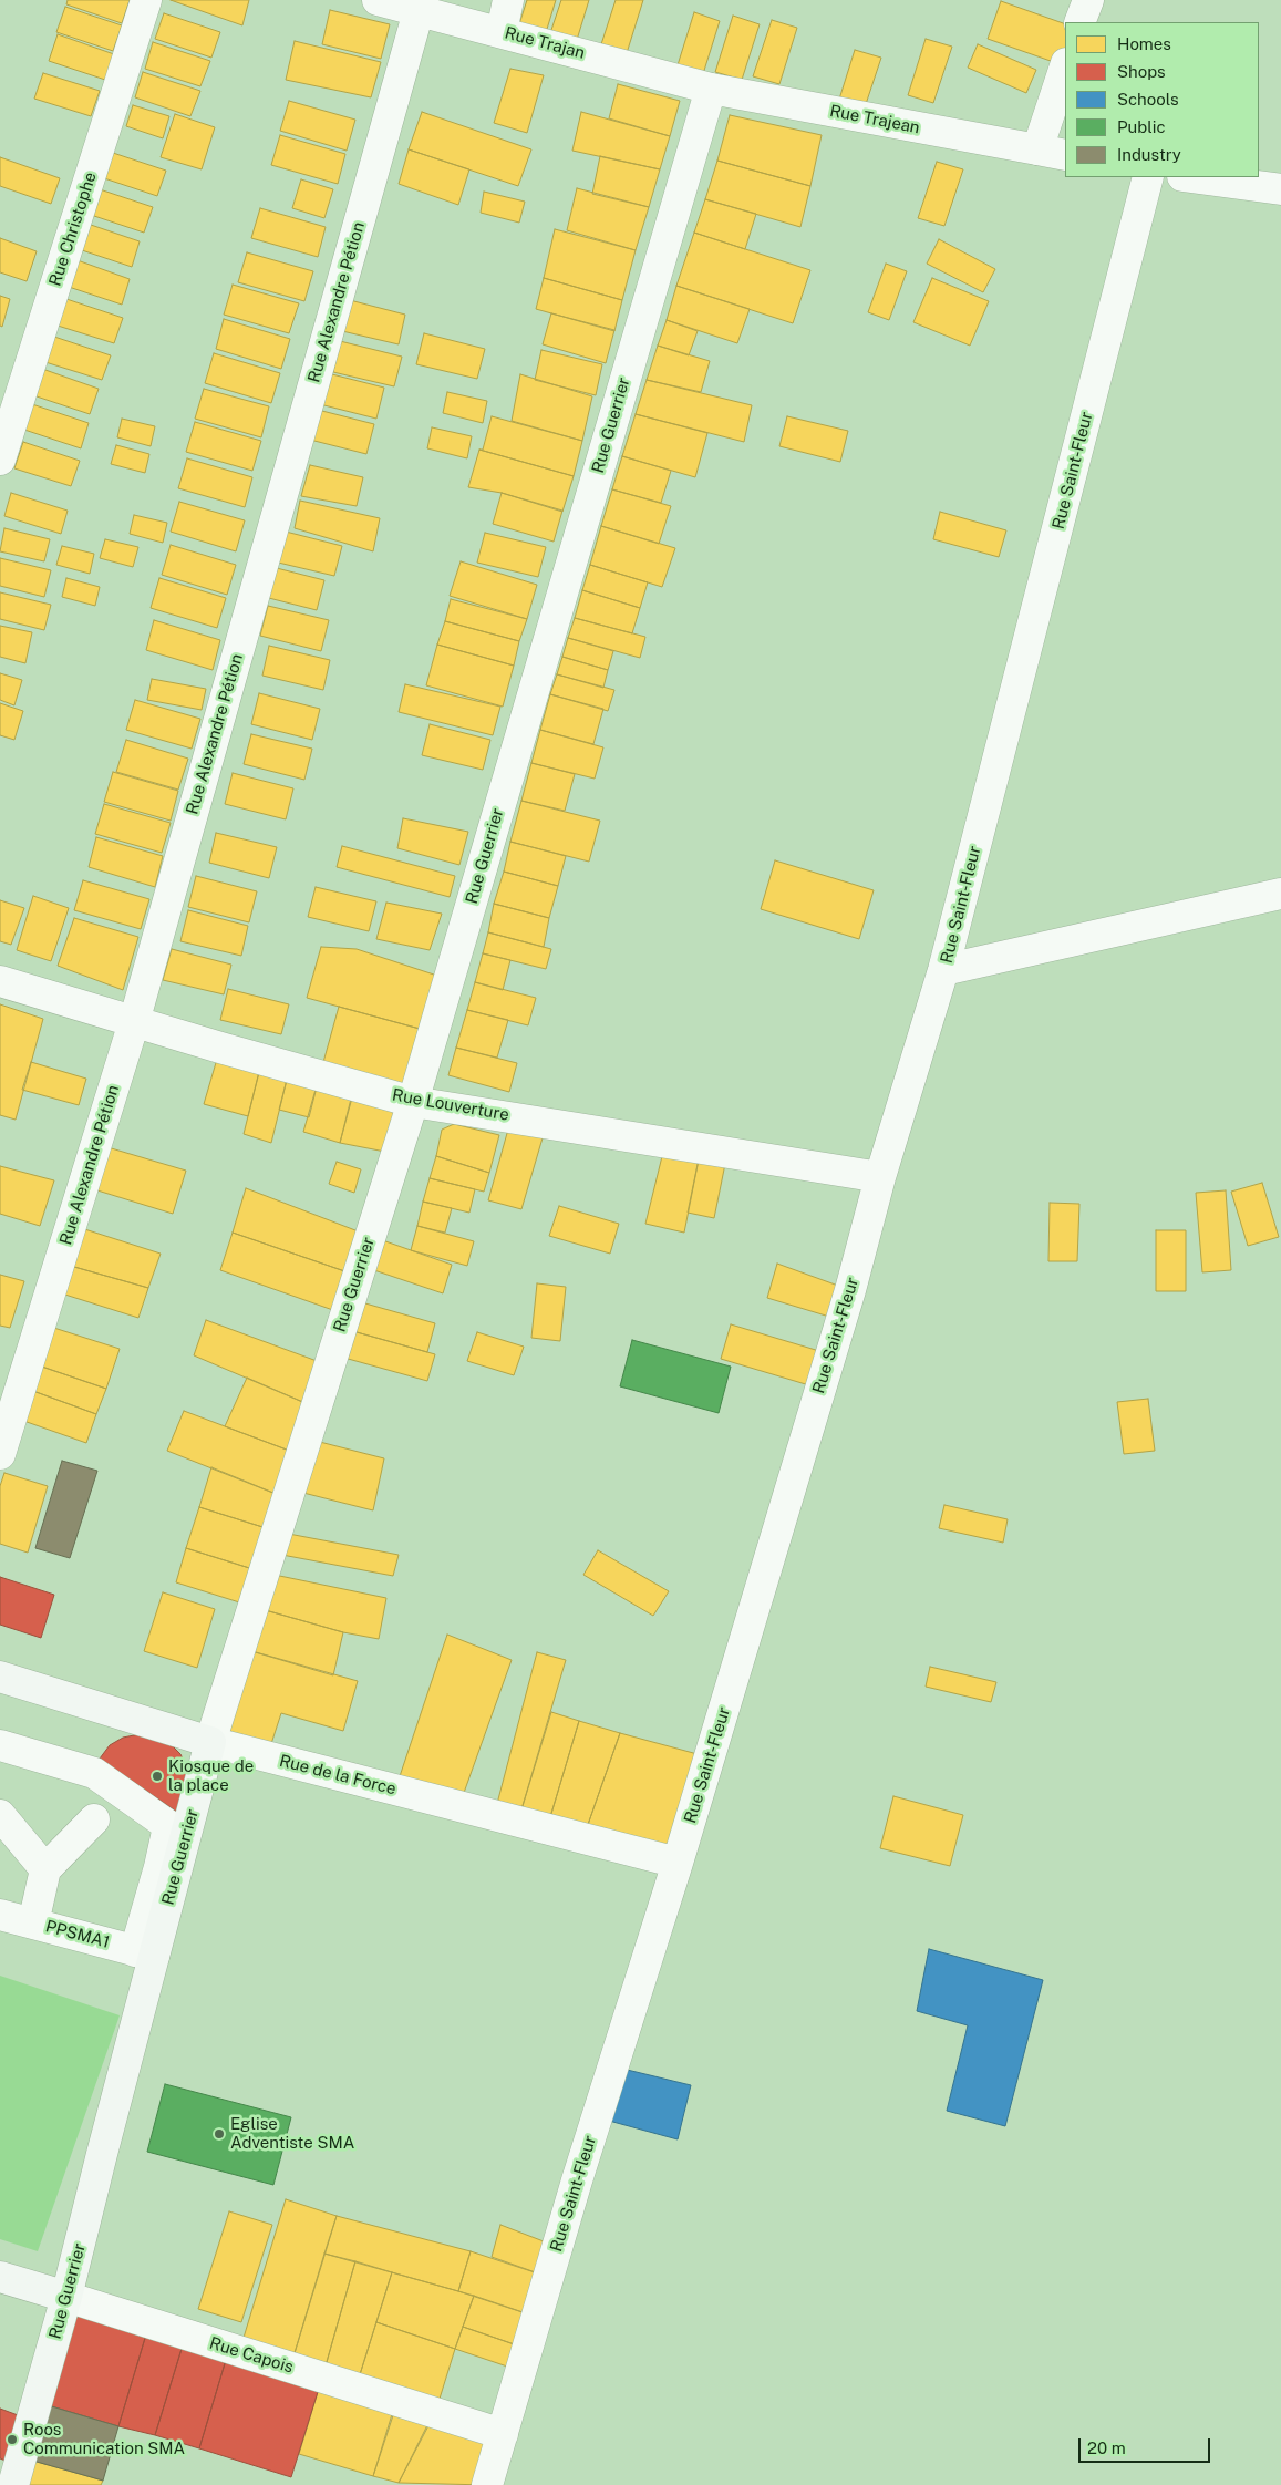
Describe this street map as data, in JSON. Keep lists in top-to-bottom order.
{
  "streets": {
    "main road": ["Rue Guerrier", "Rue de la Force", "Rue Capois"],
    "street": [
      "Rue Trajan",
      "Rue Trajean",
      "Rue Christophe",
      "Rue Alexandre Pétion",
      "Rue Saint-Fleur",
      "Rue Louverture",
      "PPSMA1"
    ]
  },
  "crossings": [
    ["Rue Trajan", "Rue Trajean"],
    ["Rue Trajan", "Rue Alexandre Pétion"],
    ["Rue Trajan", "Rue Guerrier"],
    ["Rue Trajean", "Rue Guerrier"],
    ["Rue Alexandre Pétion", "Rue Louverture"],
    ["Rue Guerrier", "Rue Louverture"],
    ["Rue Guerrier", "Rue de la Force"],
    ["Rue Guerrier", "PPSMA1"],
    ["Rue Guerrier", "Rue Capois"],
    ["Rue Saint-Fleur", "Rue Louverture"],
    ["Rue Saint-Fleur", "Rue de la Force"],
    ["Rue Saint-Fleur", "Rue Capois"]
  ],
  "places": ["Kiosque de la place", "Eglise Adventiste SMA", "Roos Communication SMA"],
  "legend": [
    "Homes",
    "Shops",
    "Schools",
    "Public",
    "Industry"
  ],
  "scale_bar": "20 m"
}
